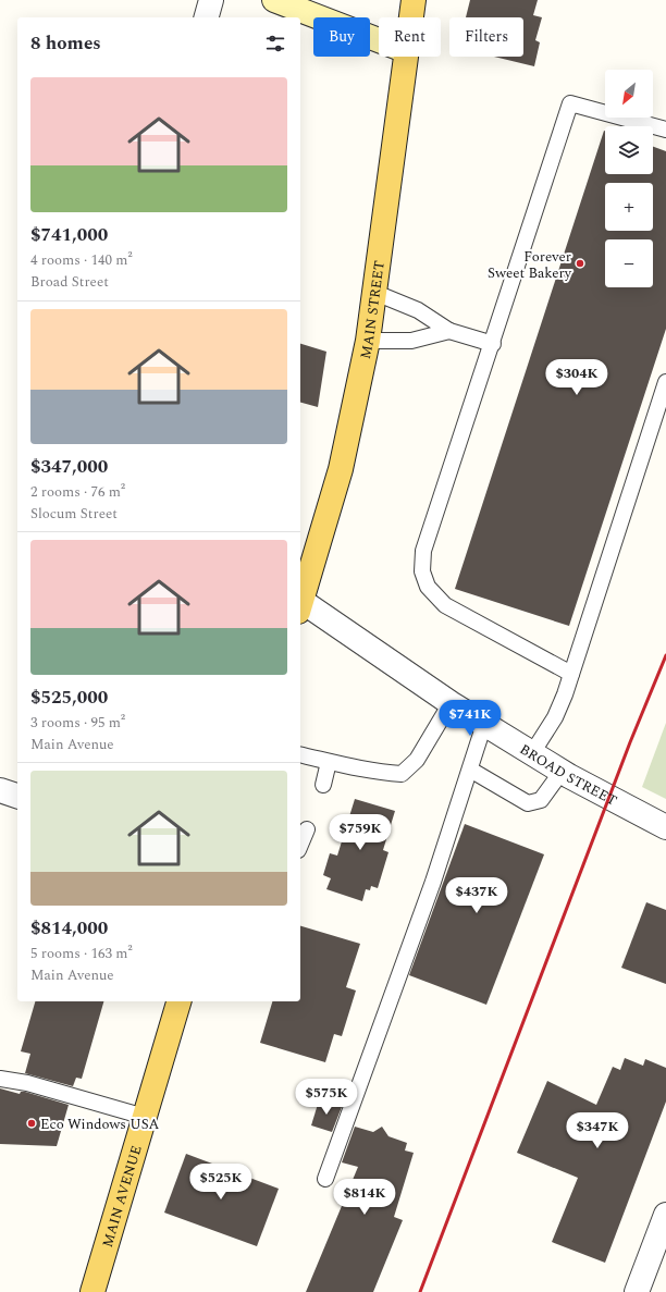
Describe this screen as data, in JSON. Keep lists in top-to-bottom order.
{
  "streets": {
    "main road": ["MAIN STREET", "MAIN AVENUE"],
    "street": ["BROAD STREET"]
  },
  "crossings": [
    ["MAIN STREET", "BROAD STREET"]
  ],
  "places": ["Forever Sweet Bakery", "Eco Windows USA"],
  "north": "bottom left",
  "page": {
    "chip": ["Buy", "Rent", "Filters"],
    "heading": "8 homes",
    "map_buttons": ["+", "−"],
    "list": [
      {
        "name": "$741,000",
        "note": "4 rooms · 140 m² · Broad Street"
      },
      {
        "name": "$347,000",
        "note": "2 rooms · 76 m² · Slocum Street"
      },
      {
        "name": "$525,000",
        "note": "3 rooms · 95 m² · Main Avenue"
      },
      {
        "name": "$814,000",
        "note": "5 rooms · 163 m² · Main Avenue"
      }
    ],
    "price": [
      "$304K",
      "$741K",
      "$759K",
      "$437K",
      "$575K",
      "$347K",
      "$525K",
      "$814K"
    ]
  }
}
